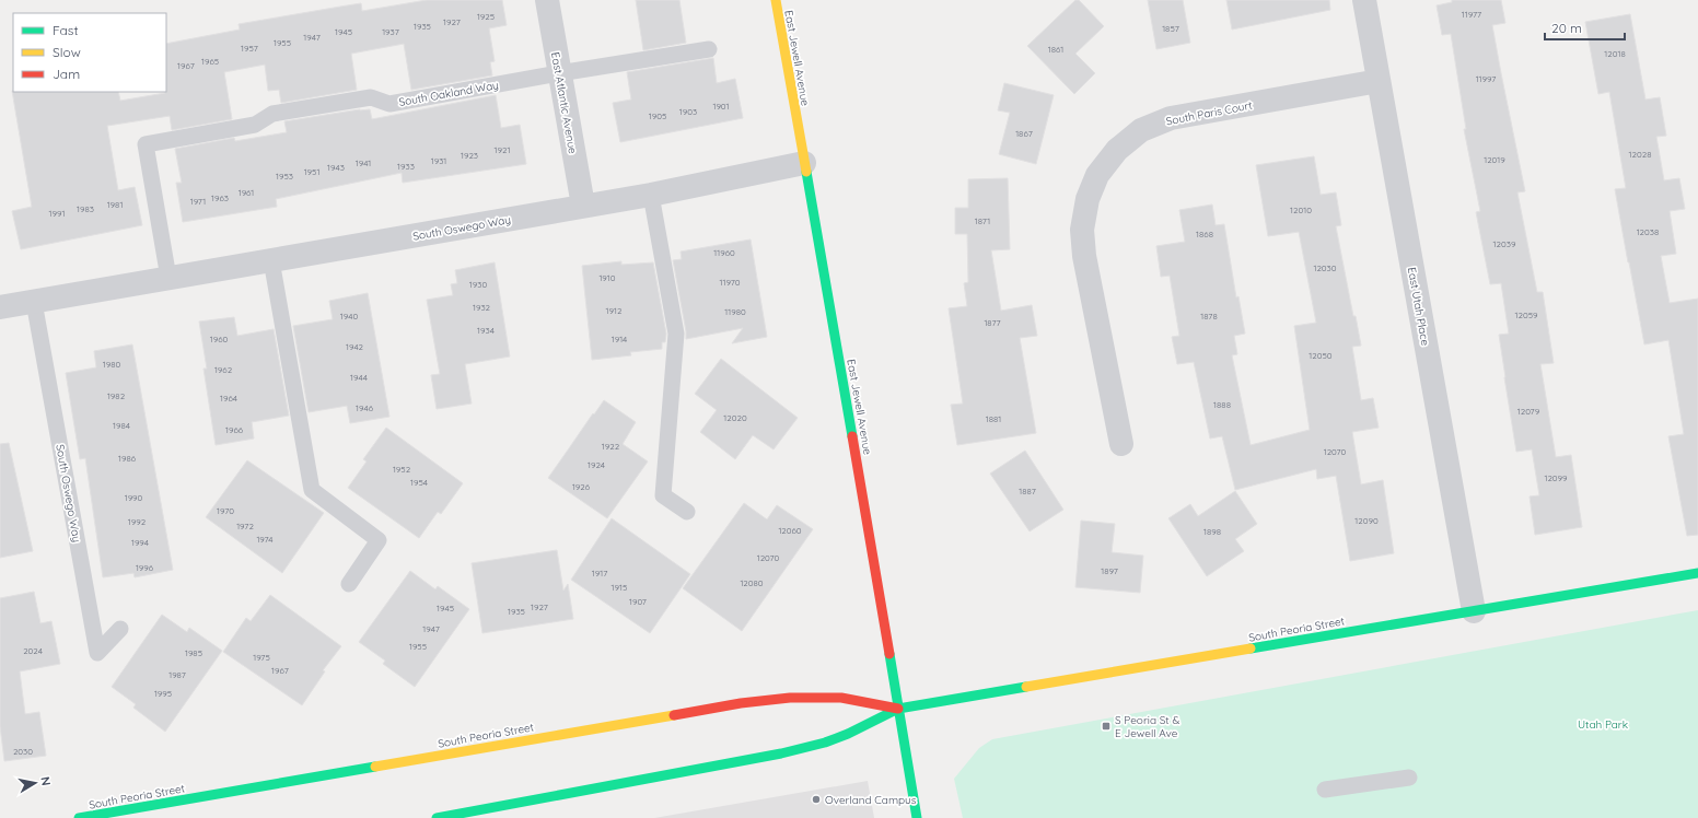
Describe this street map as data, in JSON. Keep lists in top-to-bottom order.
{
  "streets": {
    "main road": ["East Jewell Avenue", "South Peoria Street"],
    "street": [
      "East Atlantic Avenue",
      "South Paris Court",
      "South Oswego Way",
      "East Utah Place"
    ],
    "lane": ["South Oakland Way"]
  },
  "crossings": [
    ["East Jewell Avenue", "South Oswego Way"],
    ["East Jewell Avenue", "South Peoria Street"],
    ["South Oakland Way", "East Atlantic Avenue"],
    ["South Oakland Way", "South Oswego Way"],
    ["East Atlantic Avenue", "South Oswego Way"],
    ["South Paris Court", "East Utah Place"],
    ["East Utah Place", "South Peoria Street"]
  ],
  "parks": ["Utah Park"],
  "places": {
    "transit": ["S Peoria St & E Jewell Ave"],
    "other": ["Overland Campus"]
  },
  "house_numbers": [
    "11977",
    "1925",
    "1927",
    "1935",
    "1857",
    "1945",
    "1937",
    "1947",
    "1955",
    "1957",
    "1861",
    "12018",
    "1965",
    "1967",
    "11997",
    "1901",
    "1903",
    "1905",
    "1867",
    "1921",
    "12028",
    "1923",
    "12019",
    "1931",
    "1941",
    "1933",
    "1943",
    "1951",
    "1953",
    "1961",
    "1963",
    "1971",
    "1981",
    "1983",
    "12010",
    "1991",
    "1871",
    "12038",
    "1868",
    "12039",
    "11960",
    "12030",
    "1910",
    "11970",
    "1930",
    "1932",
    "1912",
    "11980",
    "12059",
    "1940",
    "1878",
    "1877",
    "1934",
    "1960",
    "1914",
    "1942",
    "12050",
    "1980",
    "1962",
    "1944",
    "1982",
    "1964",
    "1888",
    "1946",
    "12079",
    "12020",
    "1881",
    "1984",
    "1966",
    "1922",
    "12070",
    "1986",
    "1924",
    "1952",
    "12099",
    "1954",
    "1926",
    "1887",
    "1990",
    "1970",
    "12090",
    "1992",
    "1972",
    "12060",
    "1898",
    "1974",
    "1994",
    "12070",
    "1996",
    "1897",
    "1917",
    "12080",
    "1915",
    "1907",
    "1927",
    "1945",
    "1935",
    "1947",
    "1955",
    "2024",
    "1985",
    "1975",
    "1967",
    "1987",
    "1995",
    "2030"
  ],
  "legend": ["Fast", "Slow", "Jam"],
  "scale_bar": "20 m",
  "north": "right"
}
